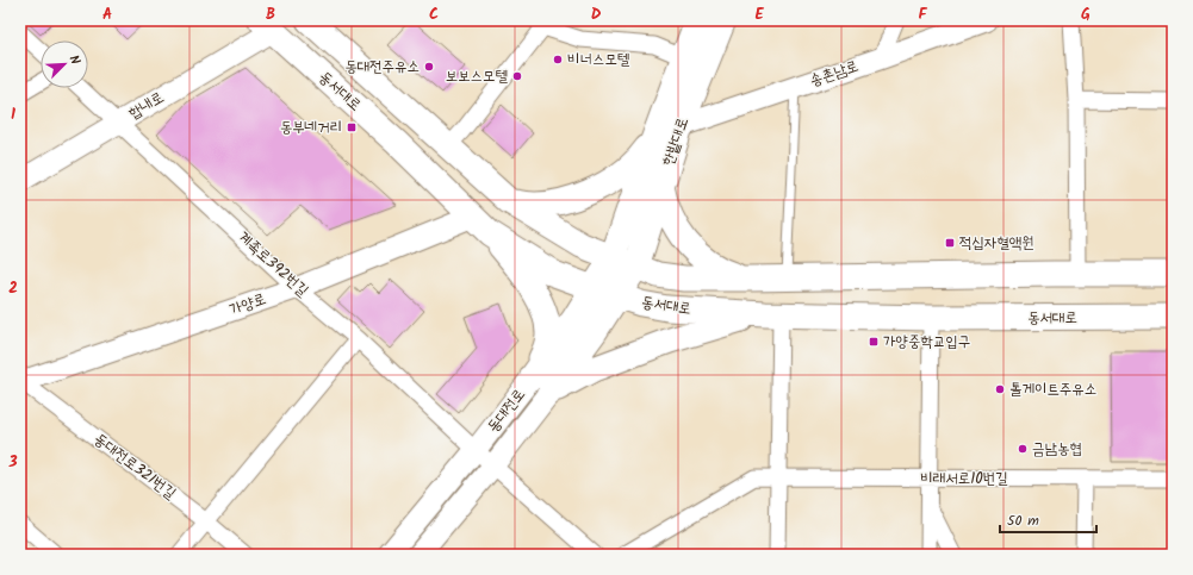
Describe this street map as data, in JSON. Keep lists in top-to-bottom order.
{
  "streets": {
    "main road": ["동서대로", "한밭대로", "동대전로"],
    "street": [
      "송촌남로",
      "합내로",
      "계족로392번길",
      "가양로",
      "동대전로321번길",
      "비래서로10번길"
    ]
  },
  "crossings": [
    ["송촌남로", "한밭대로"],
    ["동서대로", "합내로"],
    ["동서대로", "한밭대로"],
    ["동서대로", "가양로"],
    ["동서대로", "동대전로"],
    ["합내로", "계족로392번길"],
    ["한밭대로", "동대전로"],
    ["계족로392번길", "가양로"],
    ["계족로392번길", "동대전로"],
    ["가양로", "동대전로321번길"]
  ],
  "places": {
    "other": [
      "비너스모텔",
      "동대전주유소",
      "보보스모텔",
      "톨게이트주유소",
      "금남농협"
    ],
    "transit": ["동부네거리", "적십자혈액원", "가양중학교입구"]
  },
  "scale_bar": "50 m",
  "north": "top right",
  "grid": {
    "columns": [
      "A",
      "B",
      "C",
      "D",
      "E",
      "F",
      "G"
    ],
    "rows": ["1", "2", "3"]
  }
}
